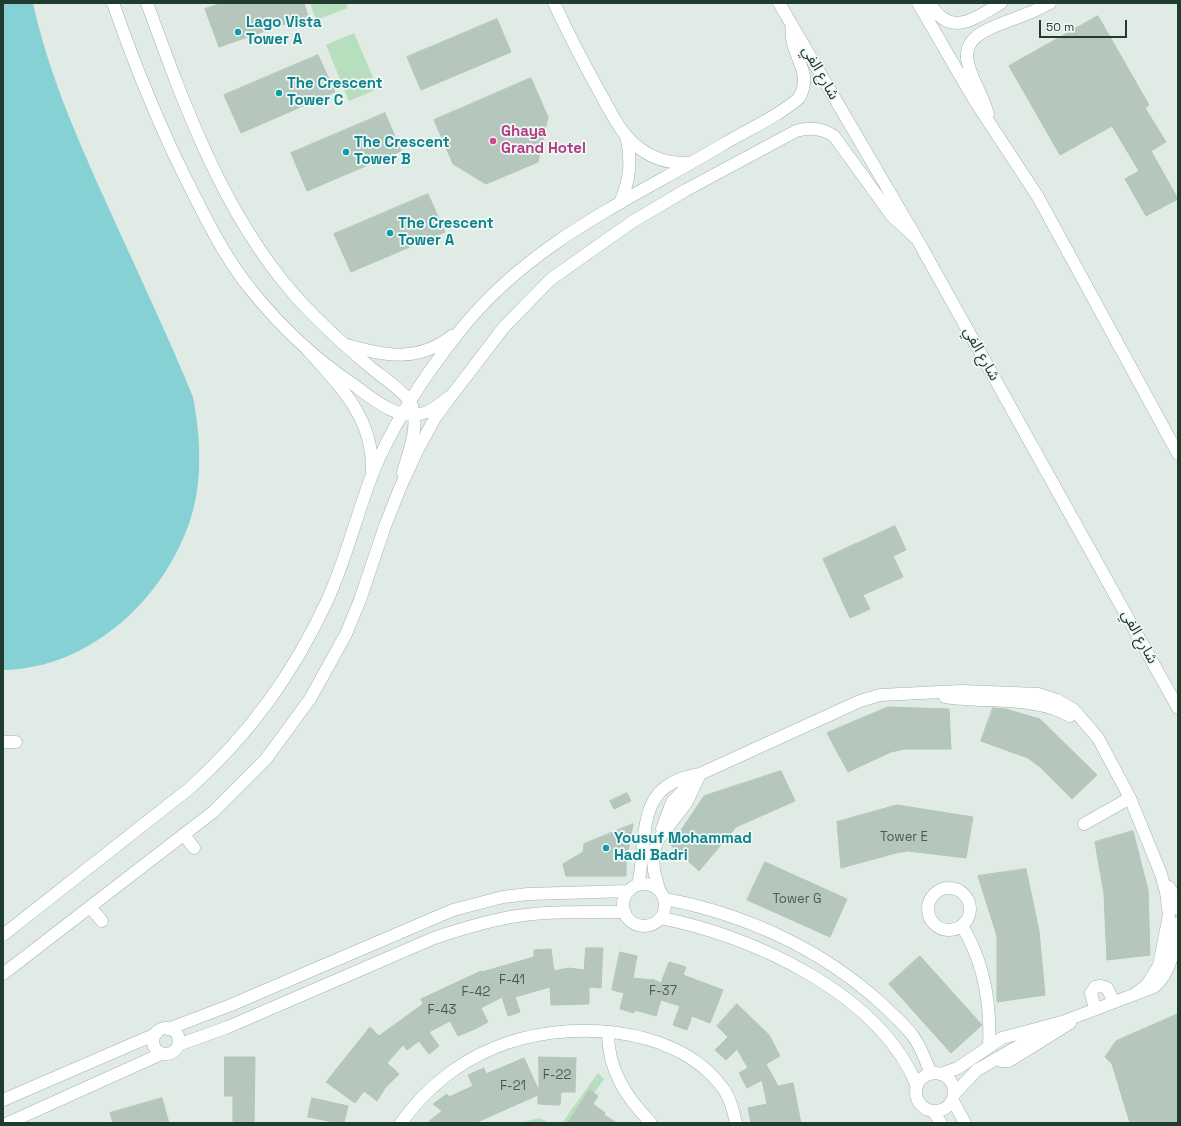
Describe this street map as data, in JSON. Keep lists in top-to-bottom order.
{
  "streets": {
    "street": ["شارع الفي"]
  },
  "places": [
    "Lago Vista Tower A",
    "The Crescent Tower C",
    "Ghaya Grand Hotel",
    "The Crescent Tower B",
    "The Crescent Tower A",
    "Yousuf Mohammad Hadi Badri"
  ],
  "house_numbers": [
    "Tower E",
    "Tower G",
    "F-41",
    "F-37",
    "F-42",
    "F-43",
    "F-22",
    "F-21"
  ],
  "scale_bar": "50 m"
}
